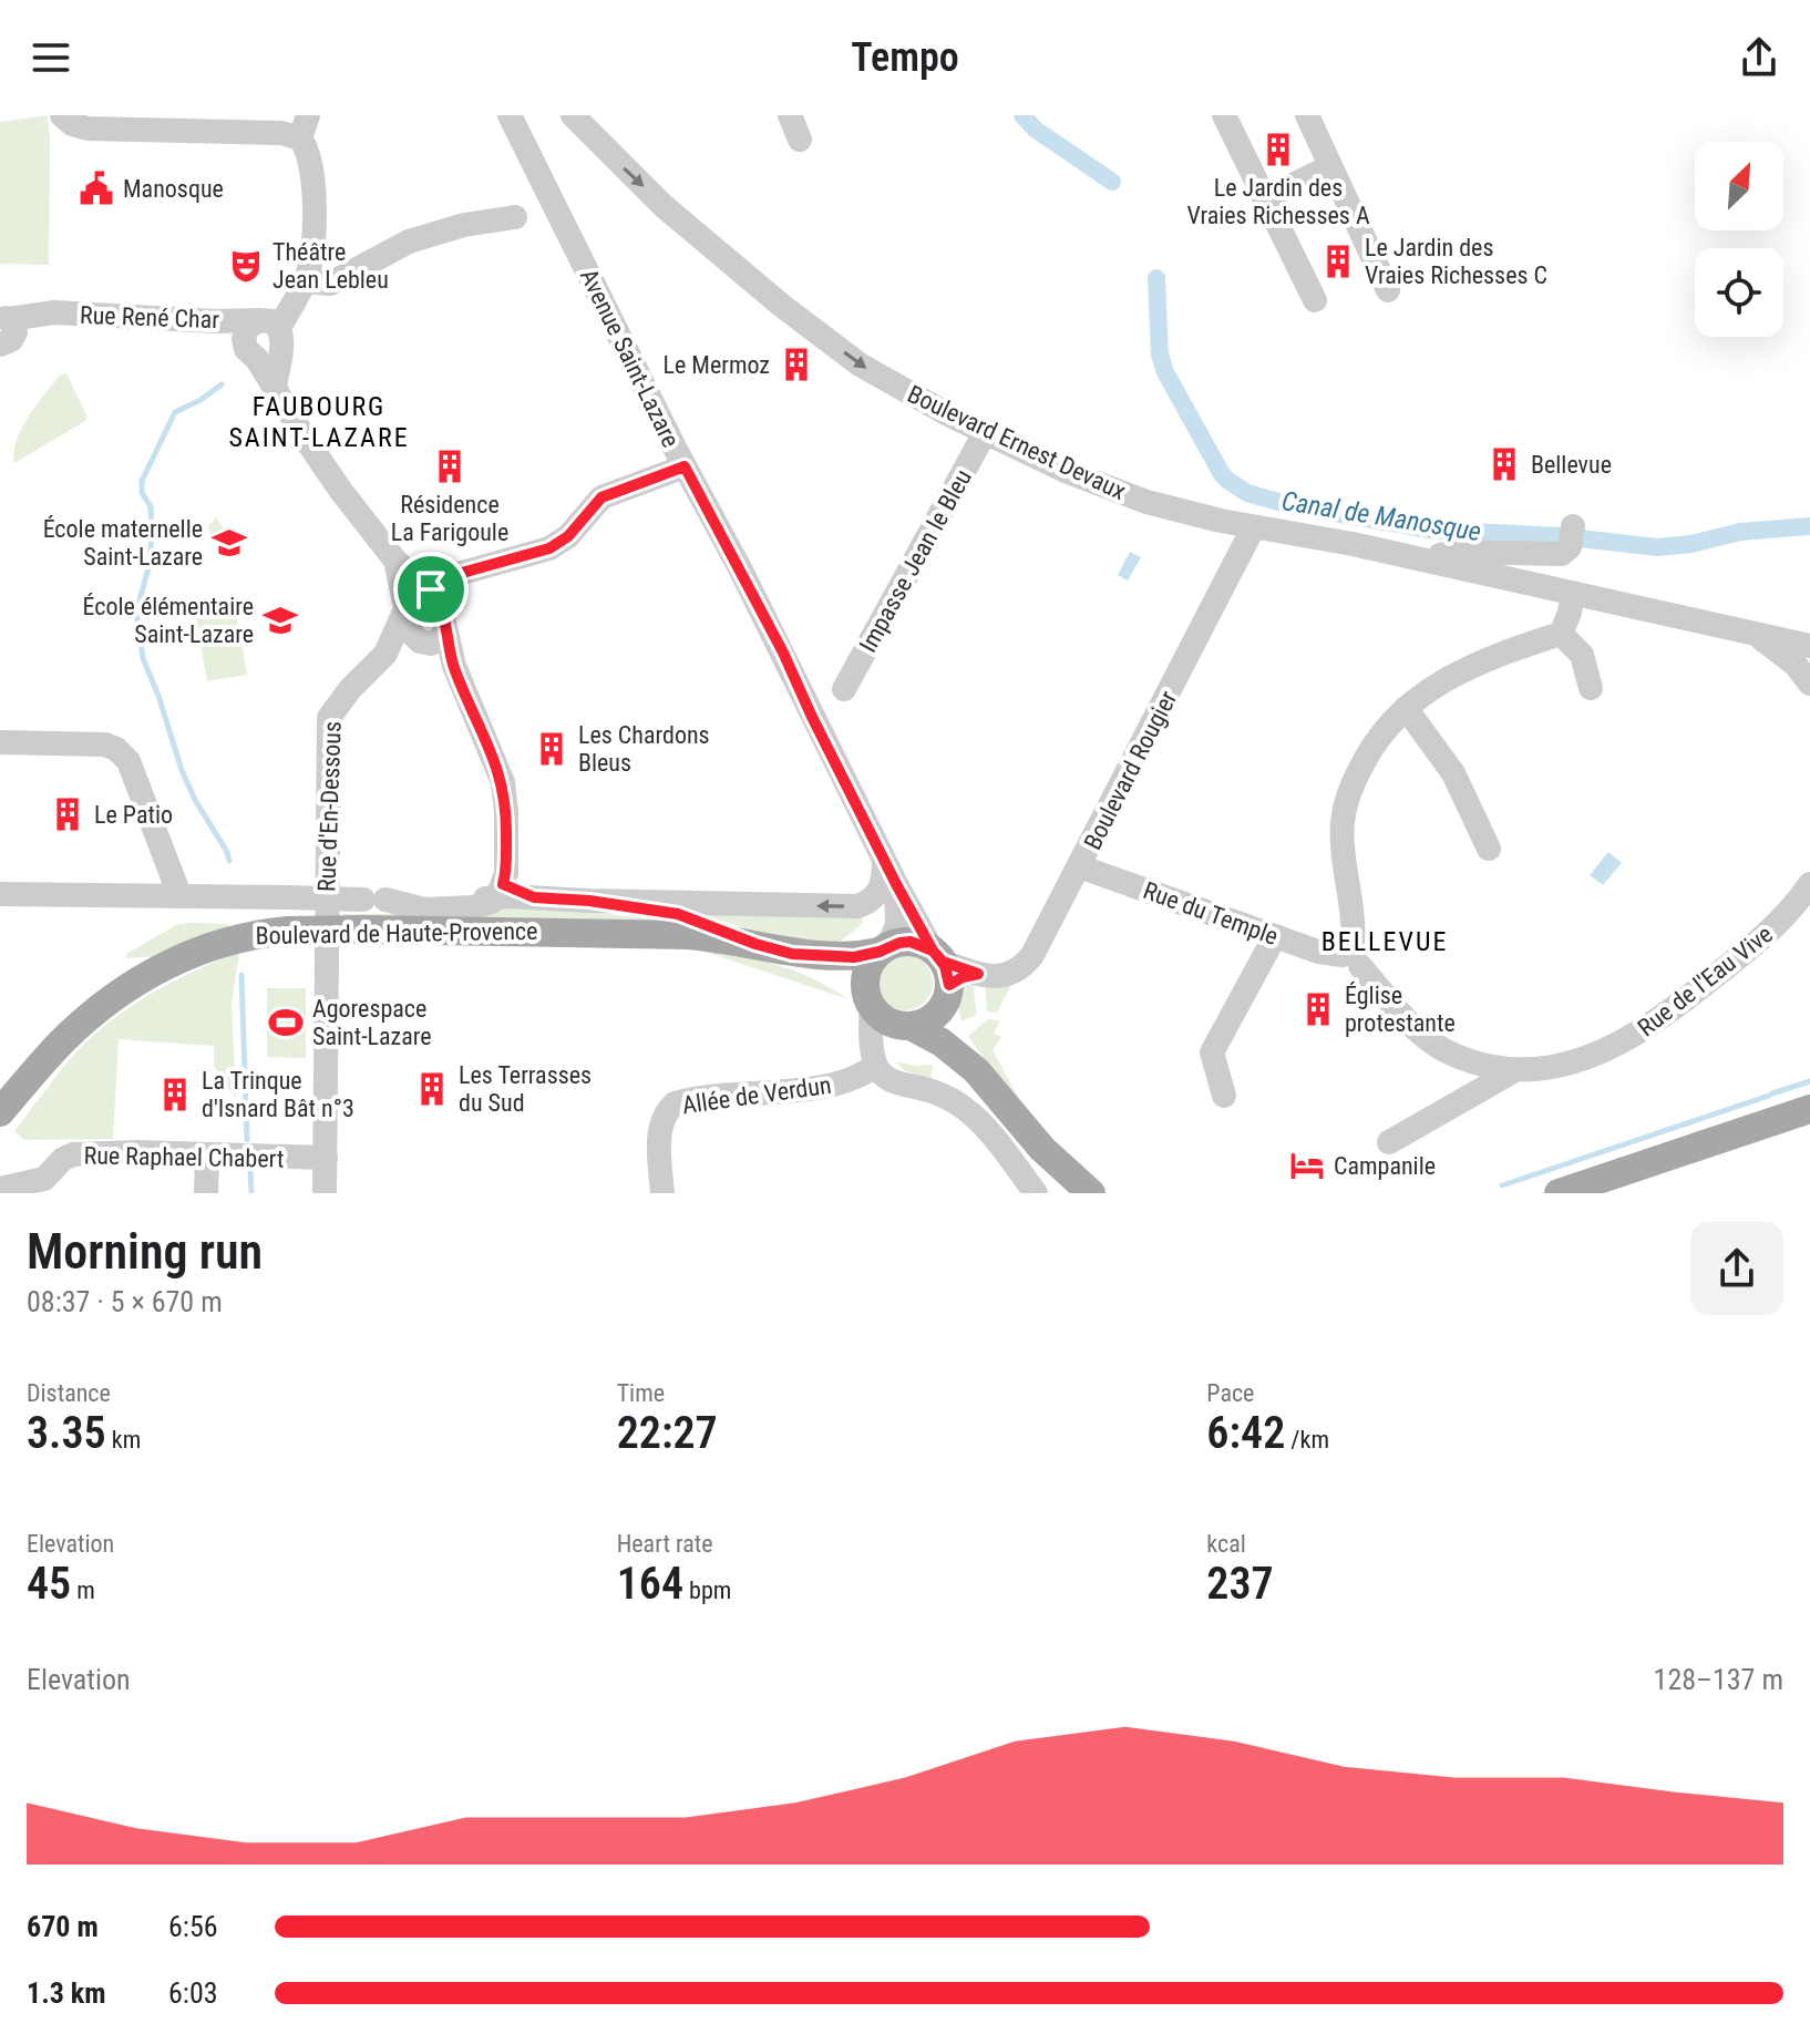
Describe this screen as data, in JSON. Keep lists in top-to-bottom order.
{
  "streets": {
    "main road": ["Boulevard de Haute-Provence"],
    "street": [
      "Rue René Char",
      "Avenue Saint-Lazare",
      "Boulevard Ernest Devaux",
      "Impasse Jean le Bleu",
      "Boulevard Rougier",
      "Rue d'En-Dessous",
      "Rue du Temple",
      "Rue de l'Eau Vive",
      "Allée de Verdun",
      "Rue Raphael Chabert"
    ]
  },
  "crossings": [
    ["Avenue Saint-Lazare", "Boulevard Rougier"],
    ["Avenue Saint-Lazare", "Boulevard de Haute-Provence"],
    ["Boulevard Ernest Devaux", "Impasse Jean le Bleu"],
    ["Boulevard Ernest Devaux", "Boulevard Rougier"],
    ["Boulevard Rougier", "Rue du Temple"],
    ["Boulevard Rougier", "Boulevard de Haute-Provence"],
    ["Rue d'En-Dessous", "Rue Raphael Chabert"],
    ["Rue du Temple", "Rue de l'Eau Vive"]
  ],
  "one_way": ["Boulevard Ernest Devaux"],
  "districts": ["FAUBOURG SAINT-LAZARE", "BELLEVUE"],
  "water": ["Canal de Manosque"],
  "places": {
    "building": [
      "Le Jardin des Vraies Richesses A",
      "Le Jardin des Vraies Richesses C",
      "Le Mermoz",
      "Bellevue",
      "Résidence La Farigoule",
      "Les Chardons Bleus",
      "Le Patio",
      "Église protestante",
      "Les Terrasses du Sud",
      "La Trinque d'Isnard Bât n°3"
    ],
    "public building": ["Manosque"],
    "theatre": ["Théâtre Jean Lebleu"],
    "school or university": ["École maternelle Saint-Lazare", "École élémentaire Saint-Lazare"],
    "sports": ["Agorespace Saint-Lazare"],
    "hotel": ["Campanile"]
  },
  "north": "top right",
  "page": {
    "header": "Tempo",
    "heading": ["Morning run", "08:37 · 5 × 670 m"],
    "stats": [
      ["Distance", "3.35 km"],
      ["Time", "22:27"],
      ["Pace", "6:42 /km"],
      ["Elevation", "45 m"],
      ["Heart rate", "164 bpm"],
      ["kcal", "237"]
    ],
    "chart": ["Elevation", "128–137 m"],
    "list": [
      {
        "name": "670 m",
        "note": "6:56"
      },
      {
        "name": "1.3 km",
        "note": "6:03"
      }
    ]
  }
}
